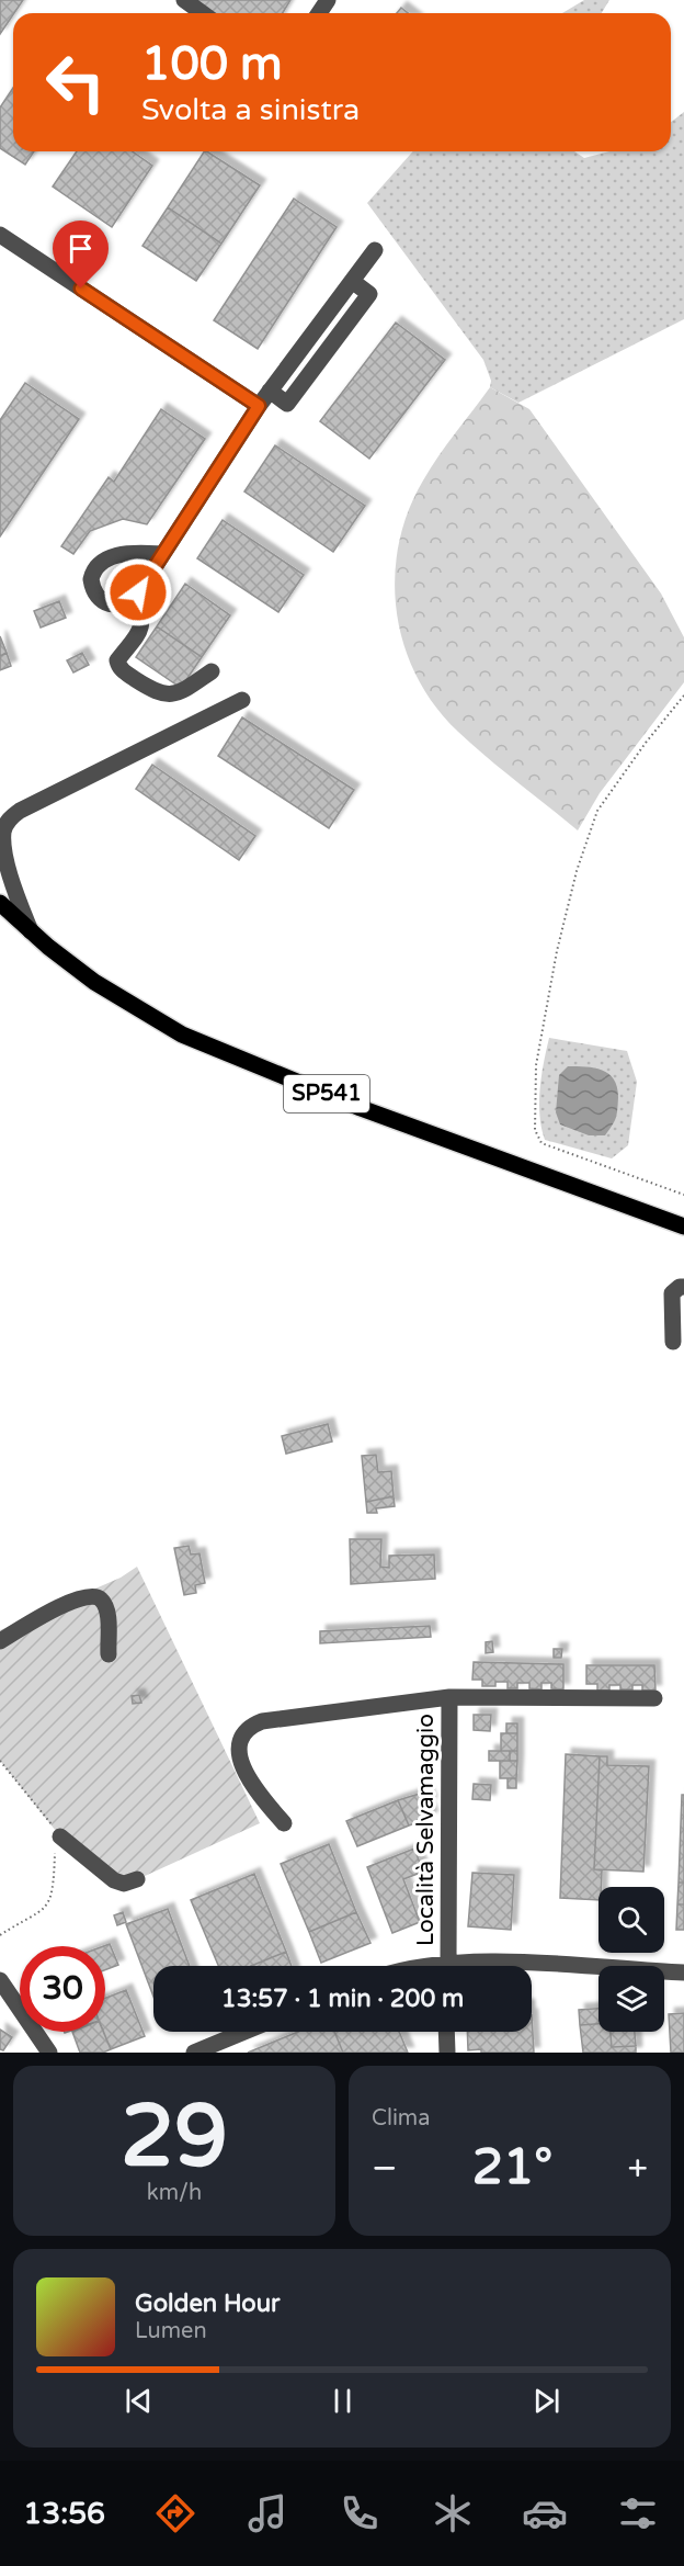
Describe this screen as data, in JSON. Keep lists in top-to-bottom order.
{
  "streets": {
    "main road": ["SP541"],
    "street": ["Località Selvamaggio"]
  },
  "page": {
    "turn": ["100 m", "Svolta a sinistra"],
    "limit": "30",
    "trip": "13:57 · 1 min · 200 m",
    "tile": [
      ["29", "km/h"],
      "Clima"
    ],
    "heat": ["−", "21°", "+"],
    "song": ["Golden Hour", "Lumen"],
    "tabs": "13:56"
  }
}
